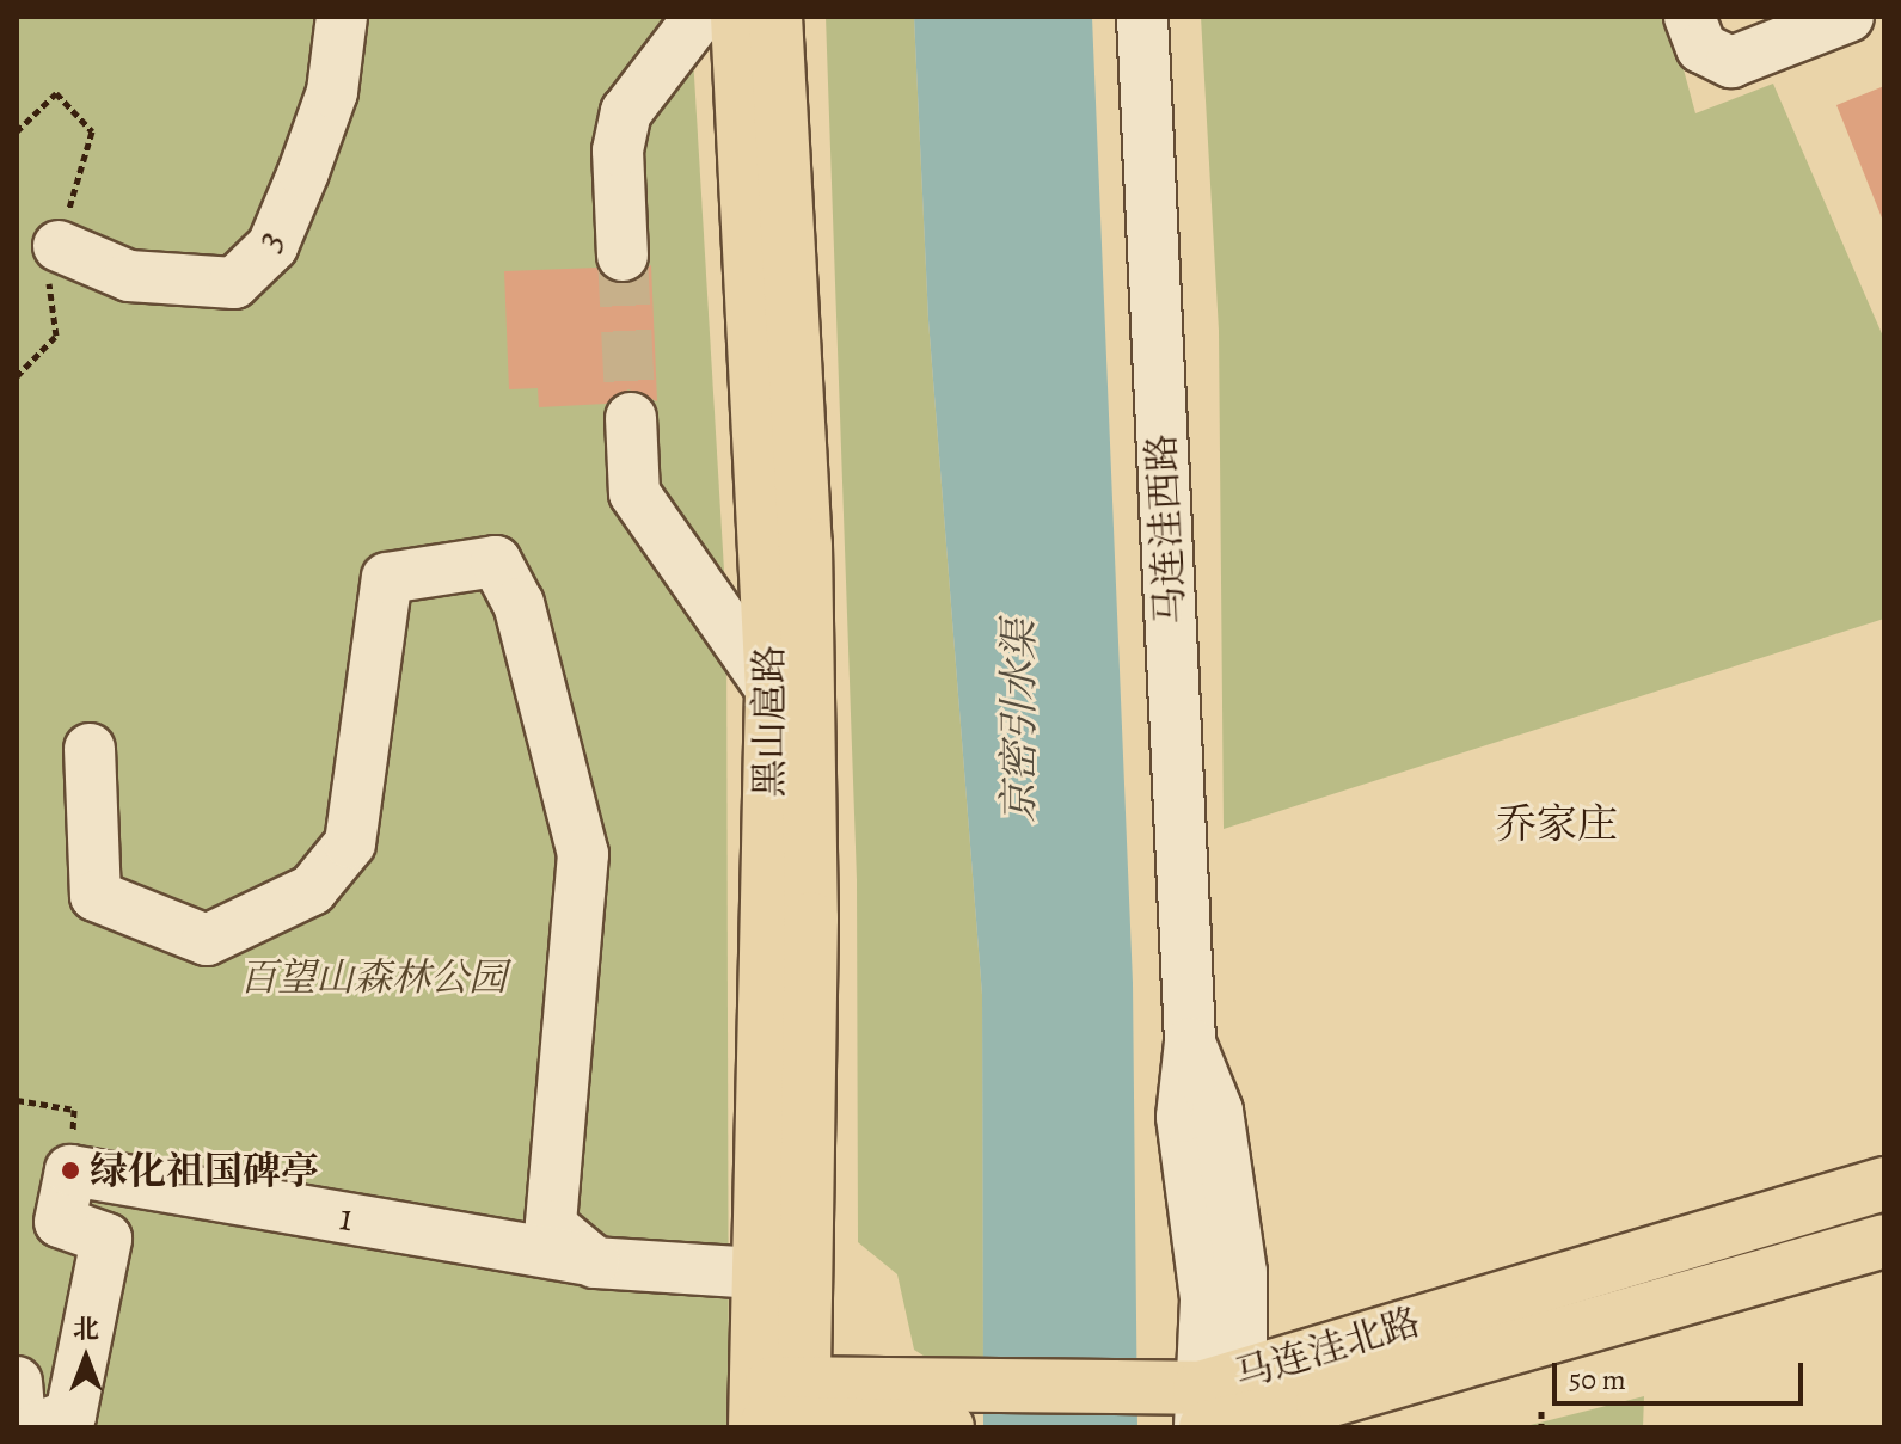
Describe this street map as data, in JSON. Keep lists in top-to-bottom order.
{
  "streets": {
    "main road": ["黑山扈路", "马连洼北路"],
    "street": ["3", "马连洼西路", "1"]
  },
  "crossings": [
    ["马连洼西路", "马连洼北路"],
    ["黑山扈路", "1"],
    ["黑山扈路", "马连洼北路"]
  ],
  "districts": ["乔家庄"],
  "water": ["京密引水渠"],
  "parks": ["百望山森林公园"],
  "places": ["绿化祖国碑亭"],
  "scale_bar": "50 m",
  "north": "top"
}
